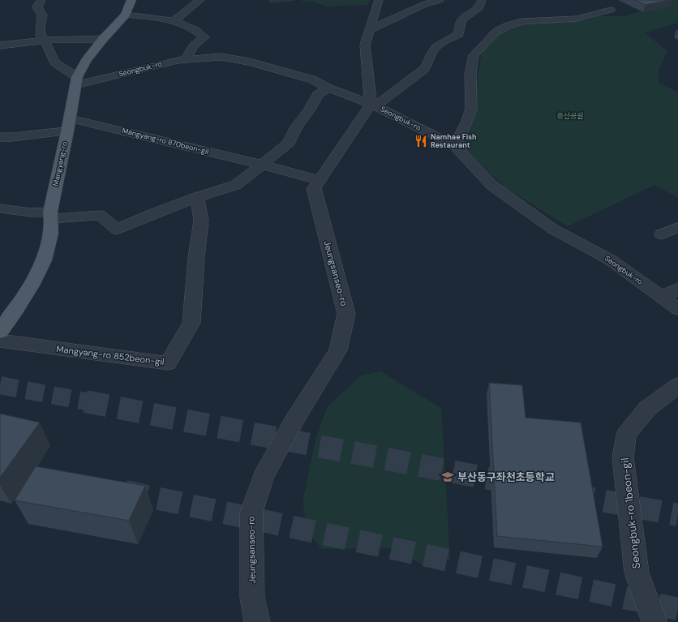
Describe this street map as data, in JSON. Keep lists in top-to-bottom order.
{
  "streets": {
    "main road": ["Mangyang-ro"],
    "street": [
      "Seongbuk-ro",
      "Mangyang-ro 870beon-gil",
      "Jeungsanseo-ro",
      "Mangyang-ro 852beon-gil",
      "Seongbuk-ro 1beon-gil"
    ]
  },
  "crossings": [
    ["Seongbuk-ro", "Mangyang-ro"],
    ["Seongbuk-ro", "Jeungsanseo-ro"],
    ["Mangyang-ro 870beon-gil", "Mangyang-ro"]
  ],
  "parks": ["증산공원"],
  "places": {
    "restaurant": ["Namhae Fish Restaurant"],
    "school or university": ["부산동구좌천초등학교"]
  }
}
